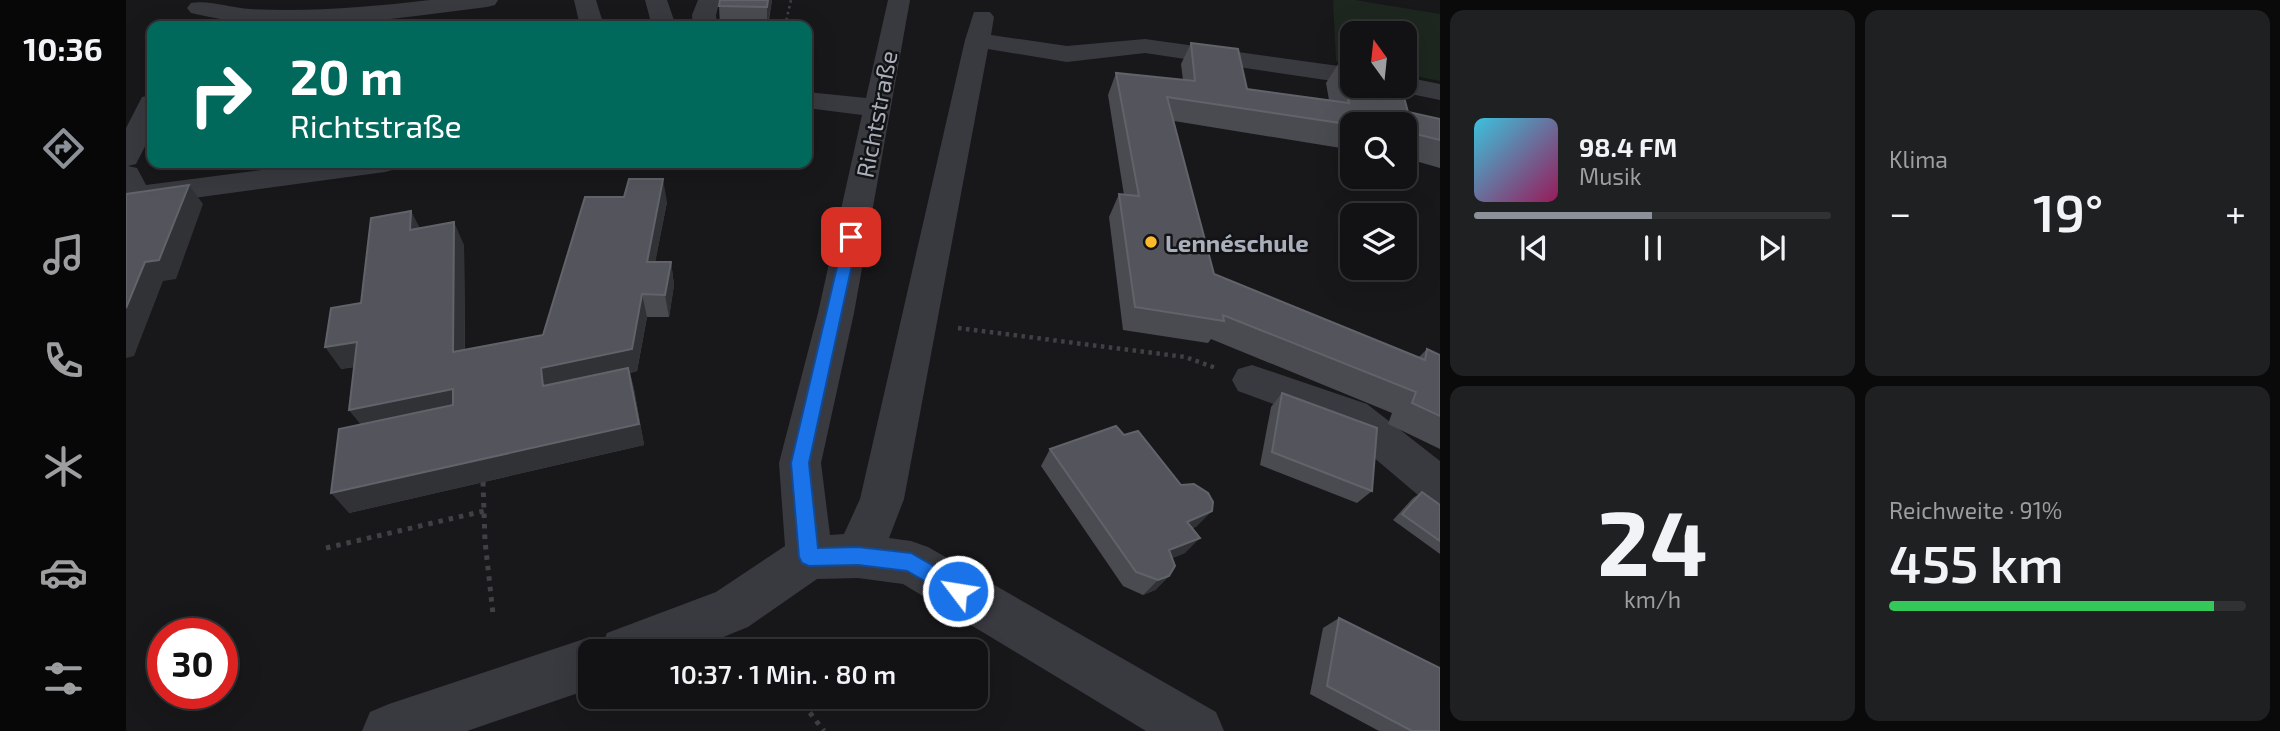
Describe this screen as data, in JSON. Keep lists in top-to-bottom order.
{
  "streets": {
    "street": ["Richtstraße"]
  },
  "places": ["Lennéschule"],
  "north": "top",
  "page": {
    "tabs": "10:36",
    "tile": [
      "Klima",
      ["24", "km/h"],
      ["Reichweite · 91%", "455 km"]
    ],
    "turn": ["20 m", "Richtstraße"],
    "song": ["98.4 FM", "Musik"],
    "heat": ["−", "19°", "+"],
    "limit": "30",
    "trip": "10:37 · 1 Min. · 80 m"
  }
}
